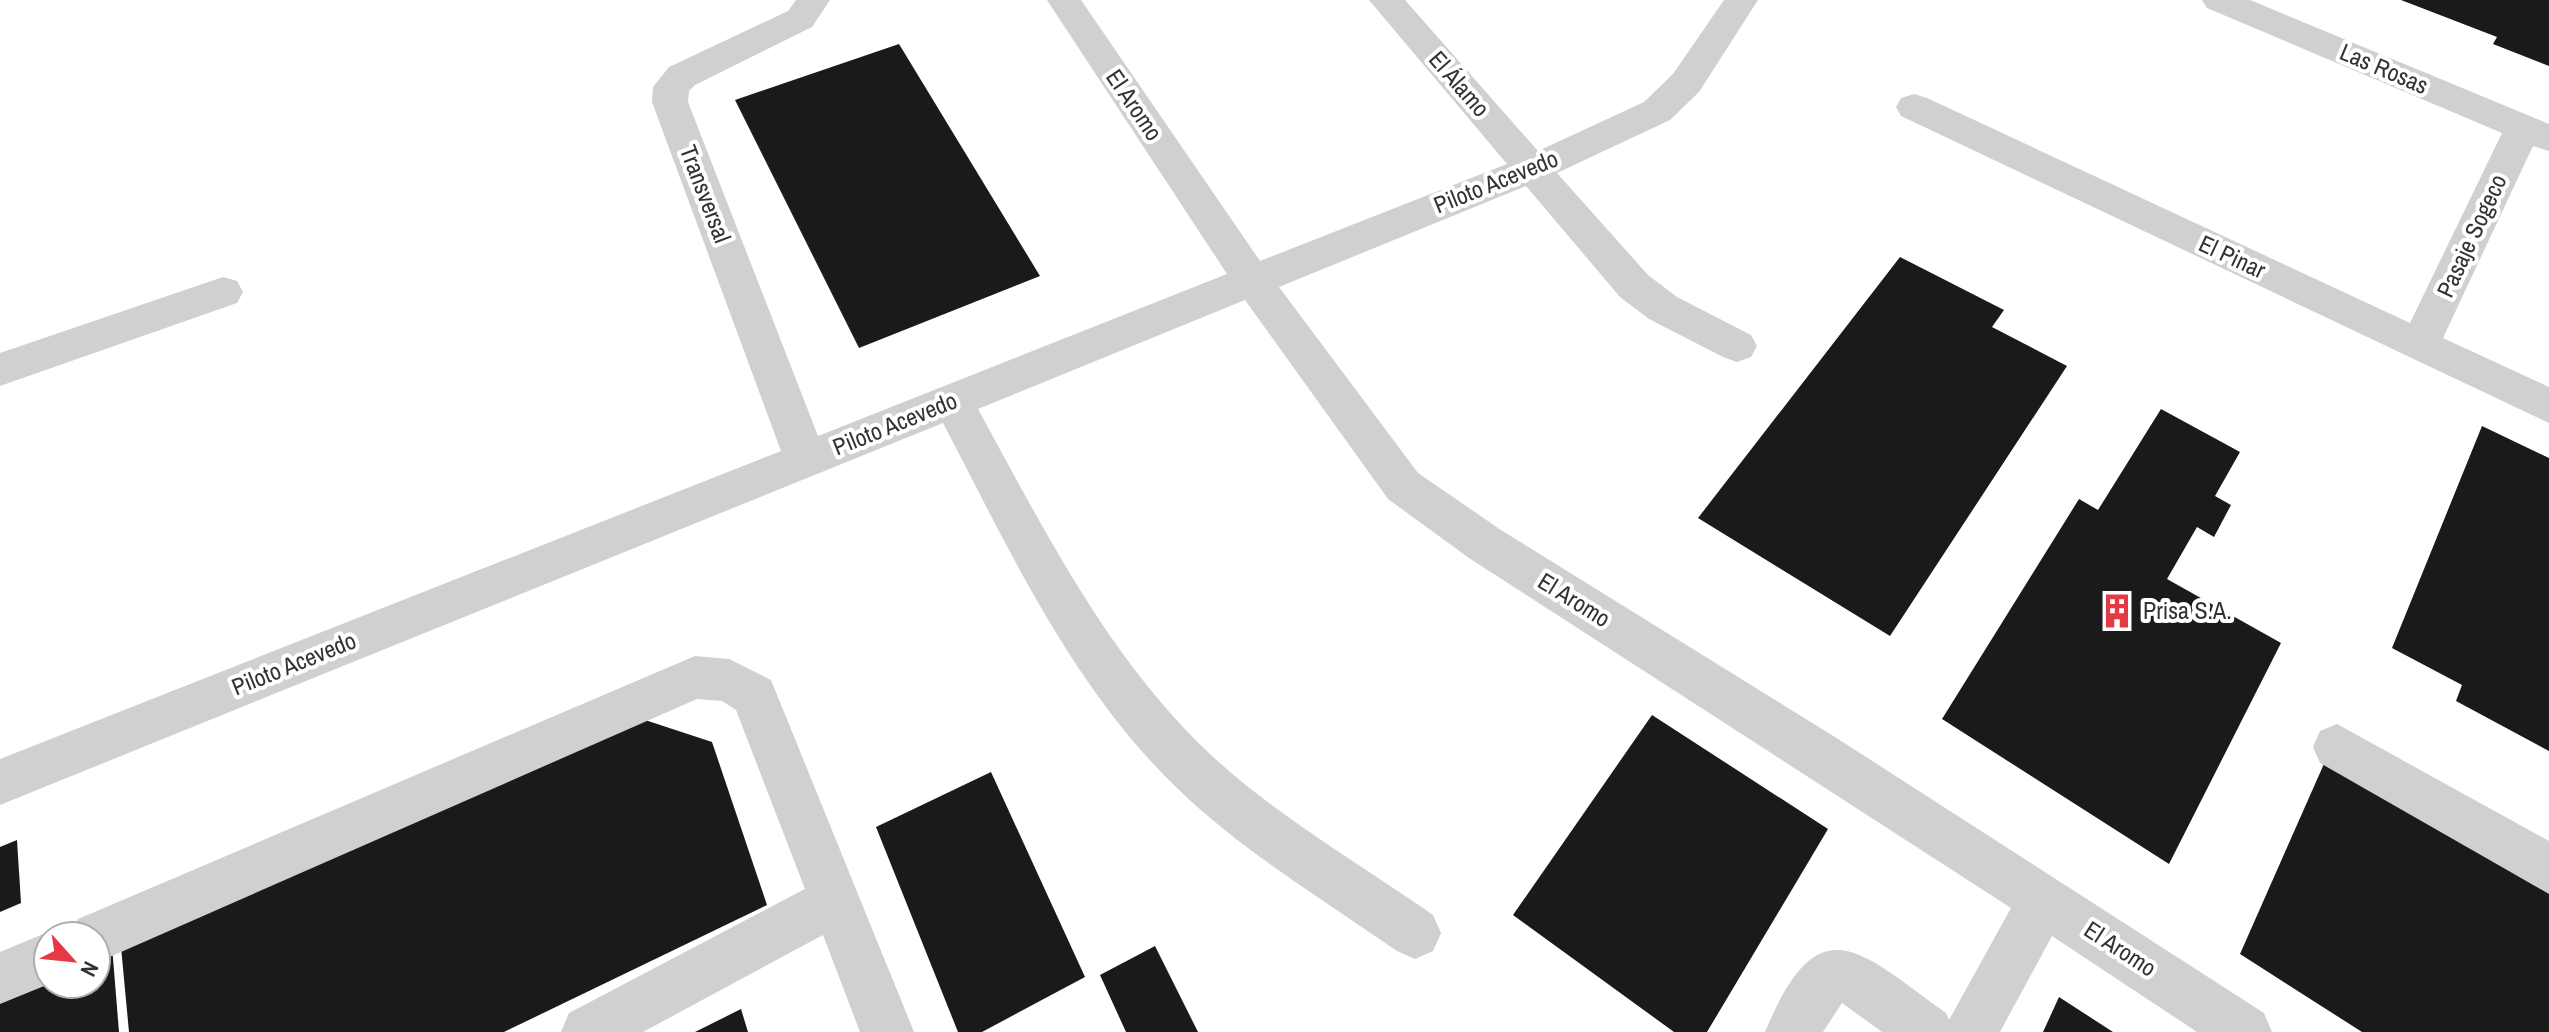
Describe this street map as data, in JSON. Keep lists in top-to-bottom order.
{
  "streets": {
    "street": [
      "Las Rosas",
      "El Álamo",
      "El Aromo",
      "Piloto Acevedo",
      "Transversal",
      "Pasaje Sogeco",
      "El Pinar"
    ]
  },
  "crossings": [
    ["Las Rosas", "Pasaje Sogeco"],
    ["El Álamo", "Piloto Acevedo"],
    ["El Aromo", "Piloto Acevedo"],
    ["Piloto Acevedo", "Transversal"],
    ["Pasaje Sogeco", "El Pinar"]
  ],
  "places": {
    "building": ["Prisa S.A."]
  },
  "north": "bottom right"
}
